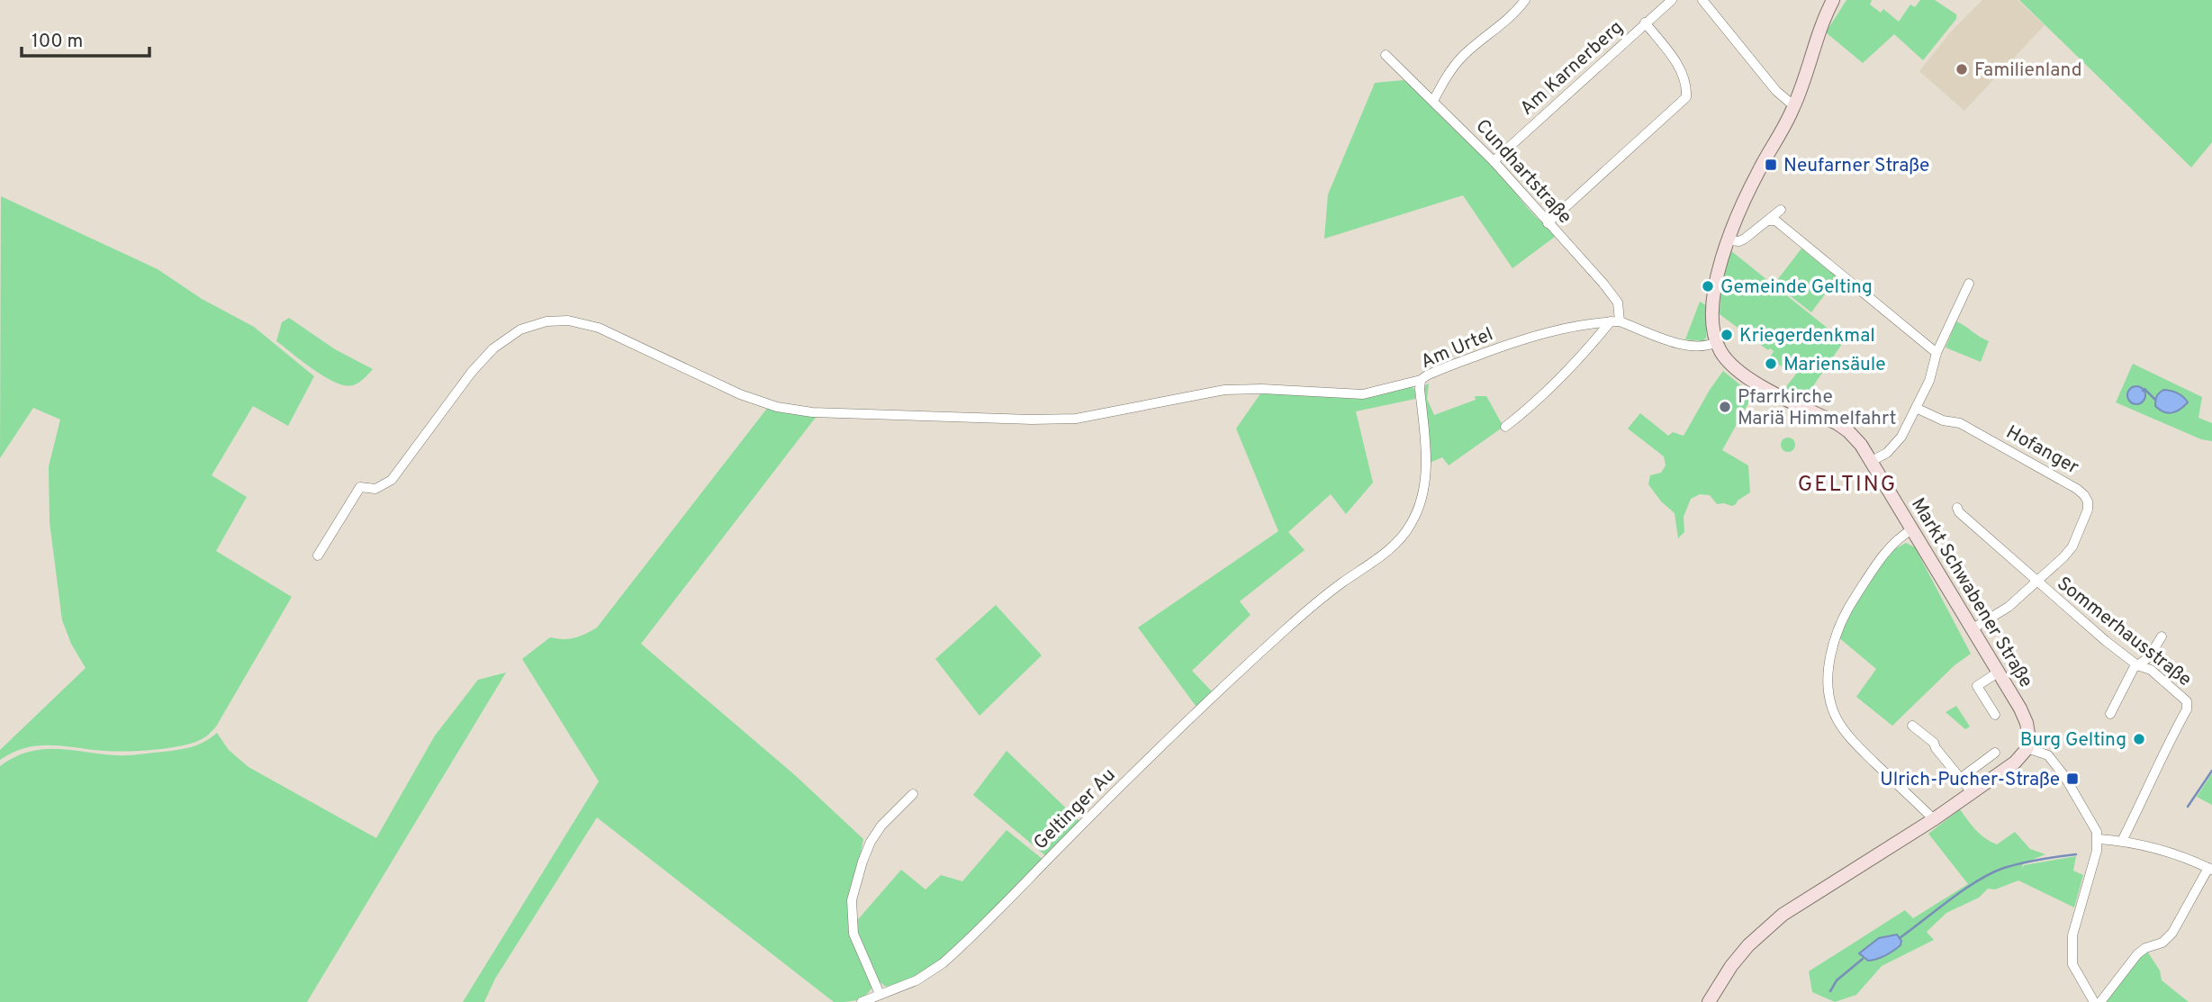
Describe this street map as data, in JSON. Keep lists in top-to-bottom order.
{
  "streets": {
    "main road": ["Markt Schwabener Straße"],
    "street": [
      "Am Karnerberg",
      "Cundhartstraße",
      "Am Urtel",
      "Hofanger",
      "Sommerhausstraße",
      "Geltinger Au"
    ]
  },
  "crossings": [
    ["Am Karnerberg", "Cundhartstraße"],
    ["Cundhartstraße", "Am Urtel"],
    ["Am Urtel", "Markt Schwabener Straße"],
    ["Am Urtel", "Geltinger Au"],
    ["Hofanger", "Markt Schwabener Straße"],
    ["Hofanger", "Sommerhausstraße"]
  ],
  "districts": ["GELTING"],
  "places": {
    "other": [
      "Familienland",
      "Gemeinde Gelting",
      "Kriegerdenkmal",
      "Mariensäule",
      "Pfarrkirche Mariä Himmelfahrt",
      "Burg Gelting"
    ],
    "transit": ["Neufarner Straße", "Ulrich-Pucher-Straße"]
  },
  "scale_bar": "100 m"
}
